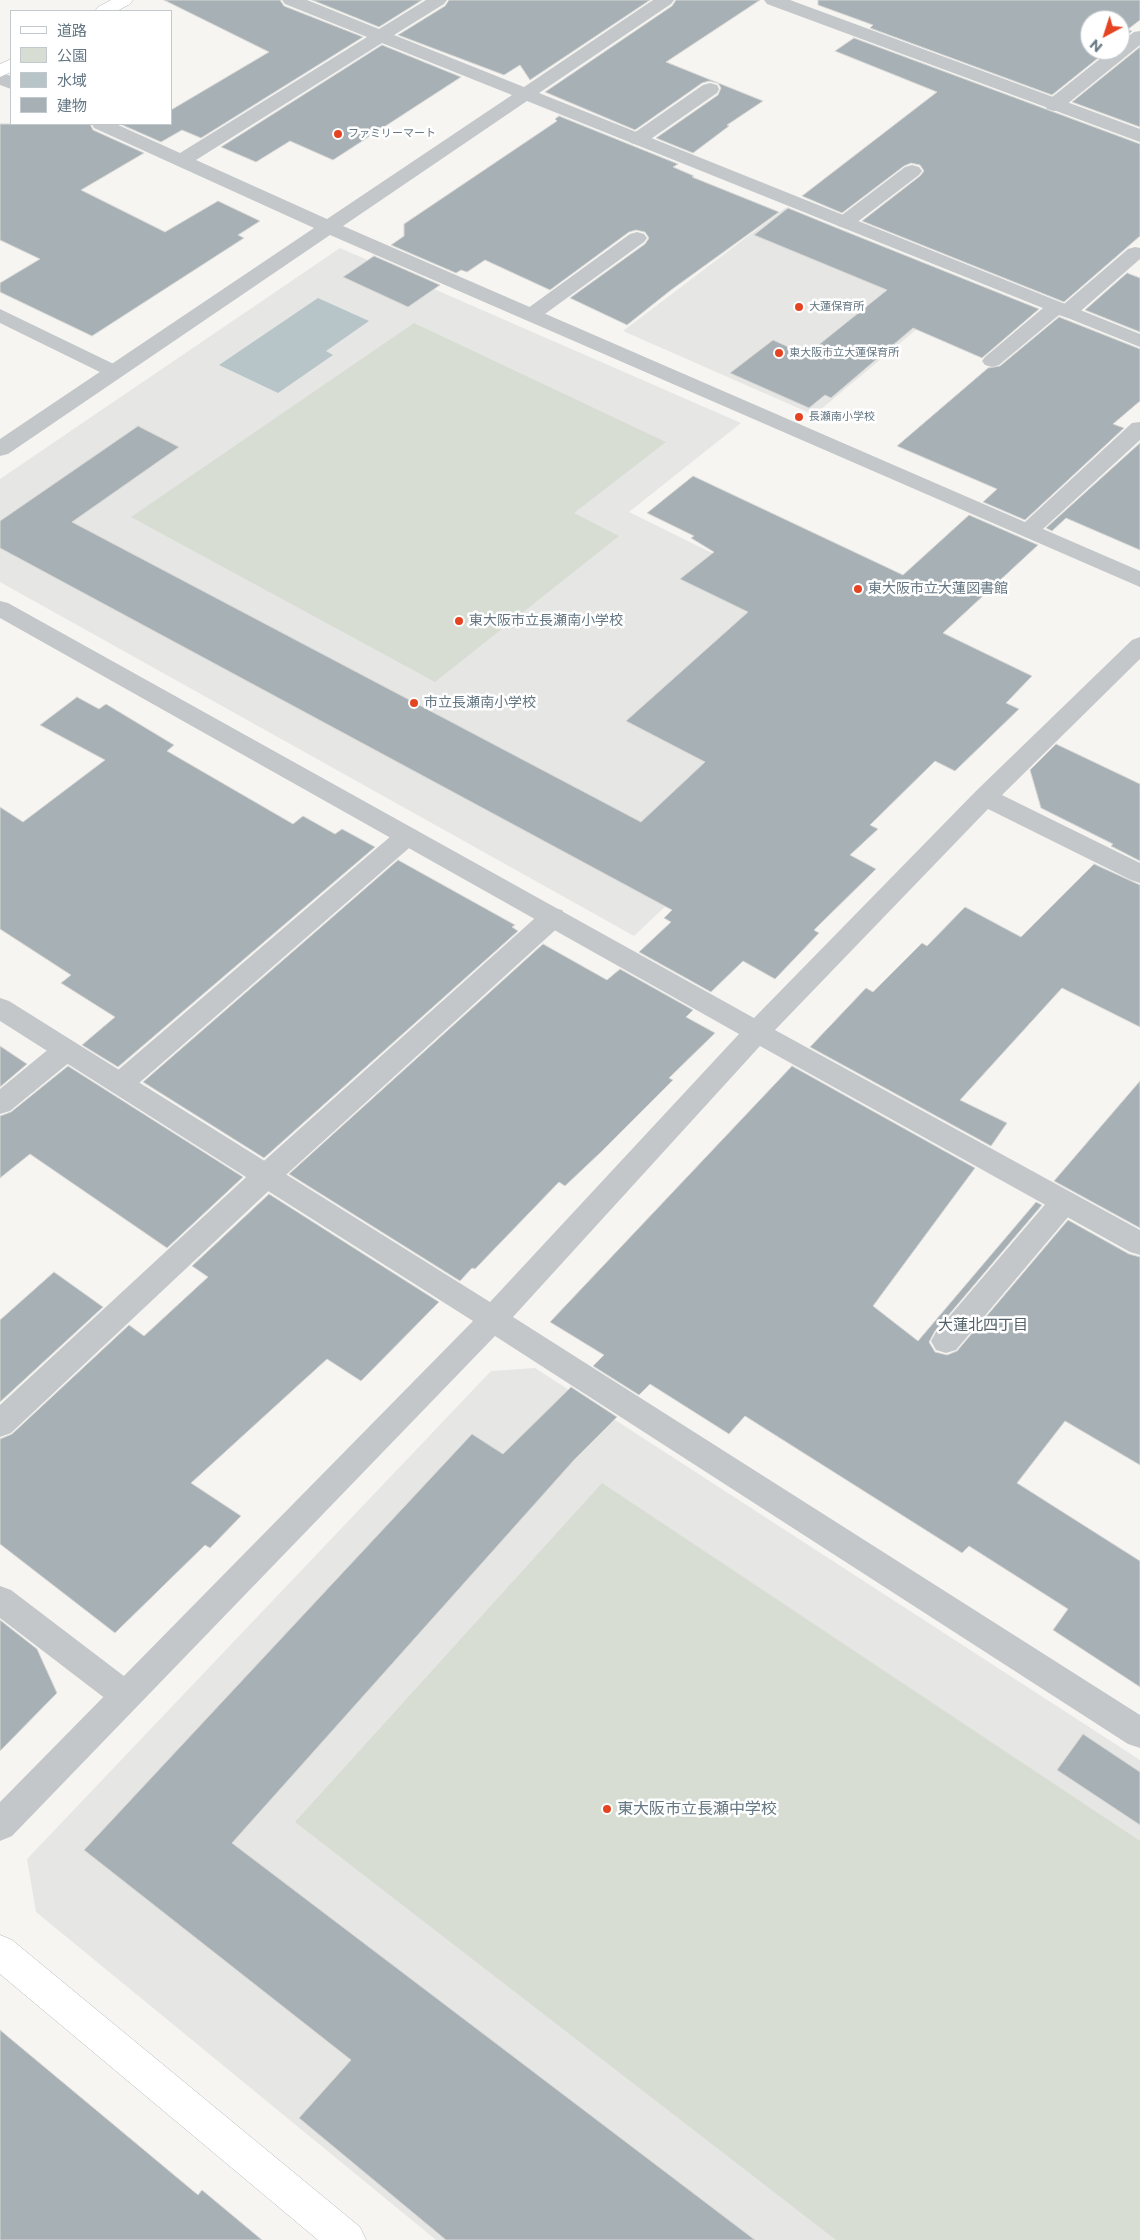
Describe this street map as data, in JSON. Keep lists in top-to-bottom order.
{
  "districts": ["大蓮北四丁目"],
  "places": [
    "ファミリーマート",
    "大蓮保育所",
    "東大阪市立大蓮保育所",
    "長瀬南小学校",
    "東大阪市立大蓮図書館",
    "東大阪市立長瀬南小学校",
    "市立長瀬南小学校",
    "東大阪市立長瀬中学校"
  ],
  "legend": [
    "道路",
    "公園",
    "水域",
    "建物"
  ],
  "north": "bottom left"
}
